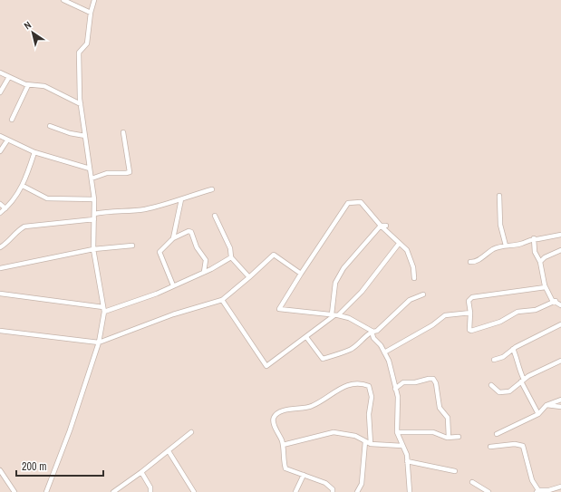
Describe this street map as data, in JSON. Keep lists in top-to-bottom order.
{
  "scale_bar": "200 m",
  "north": "top left"
}
